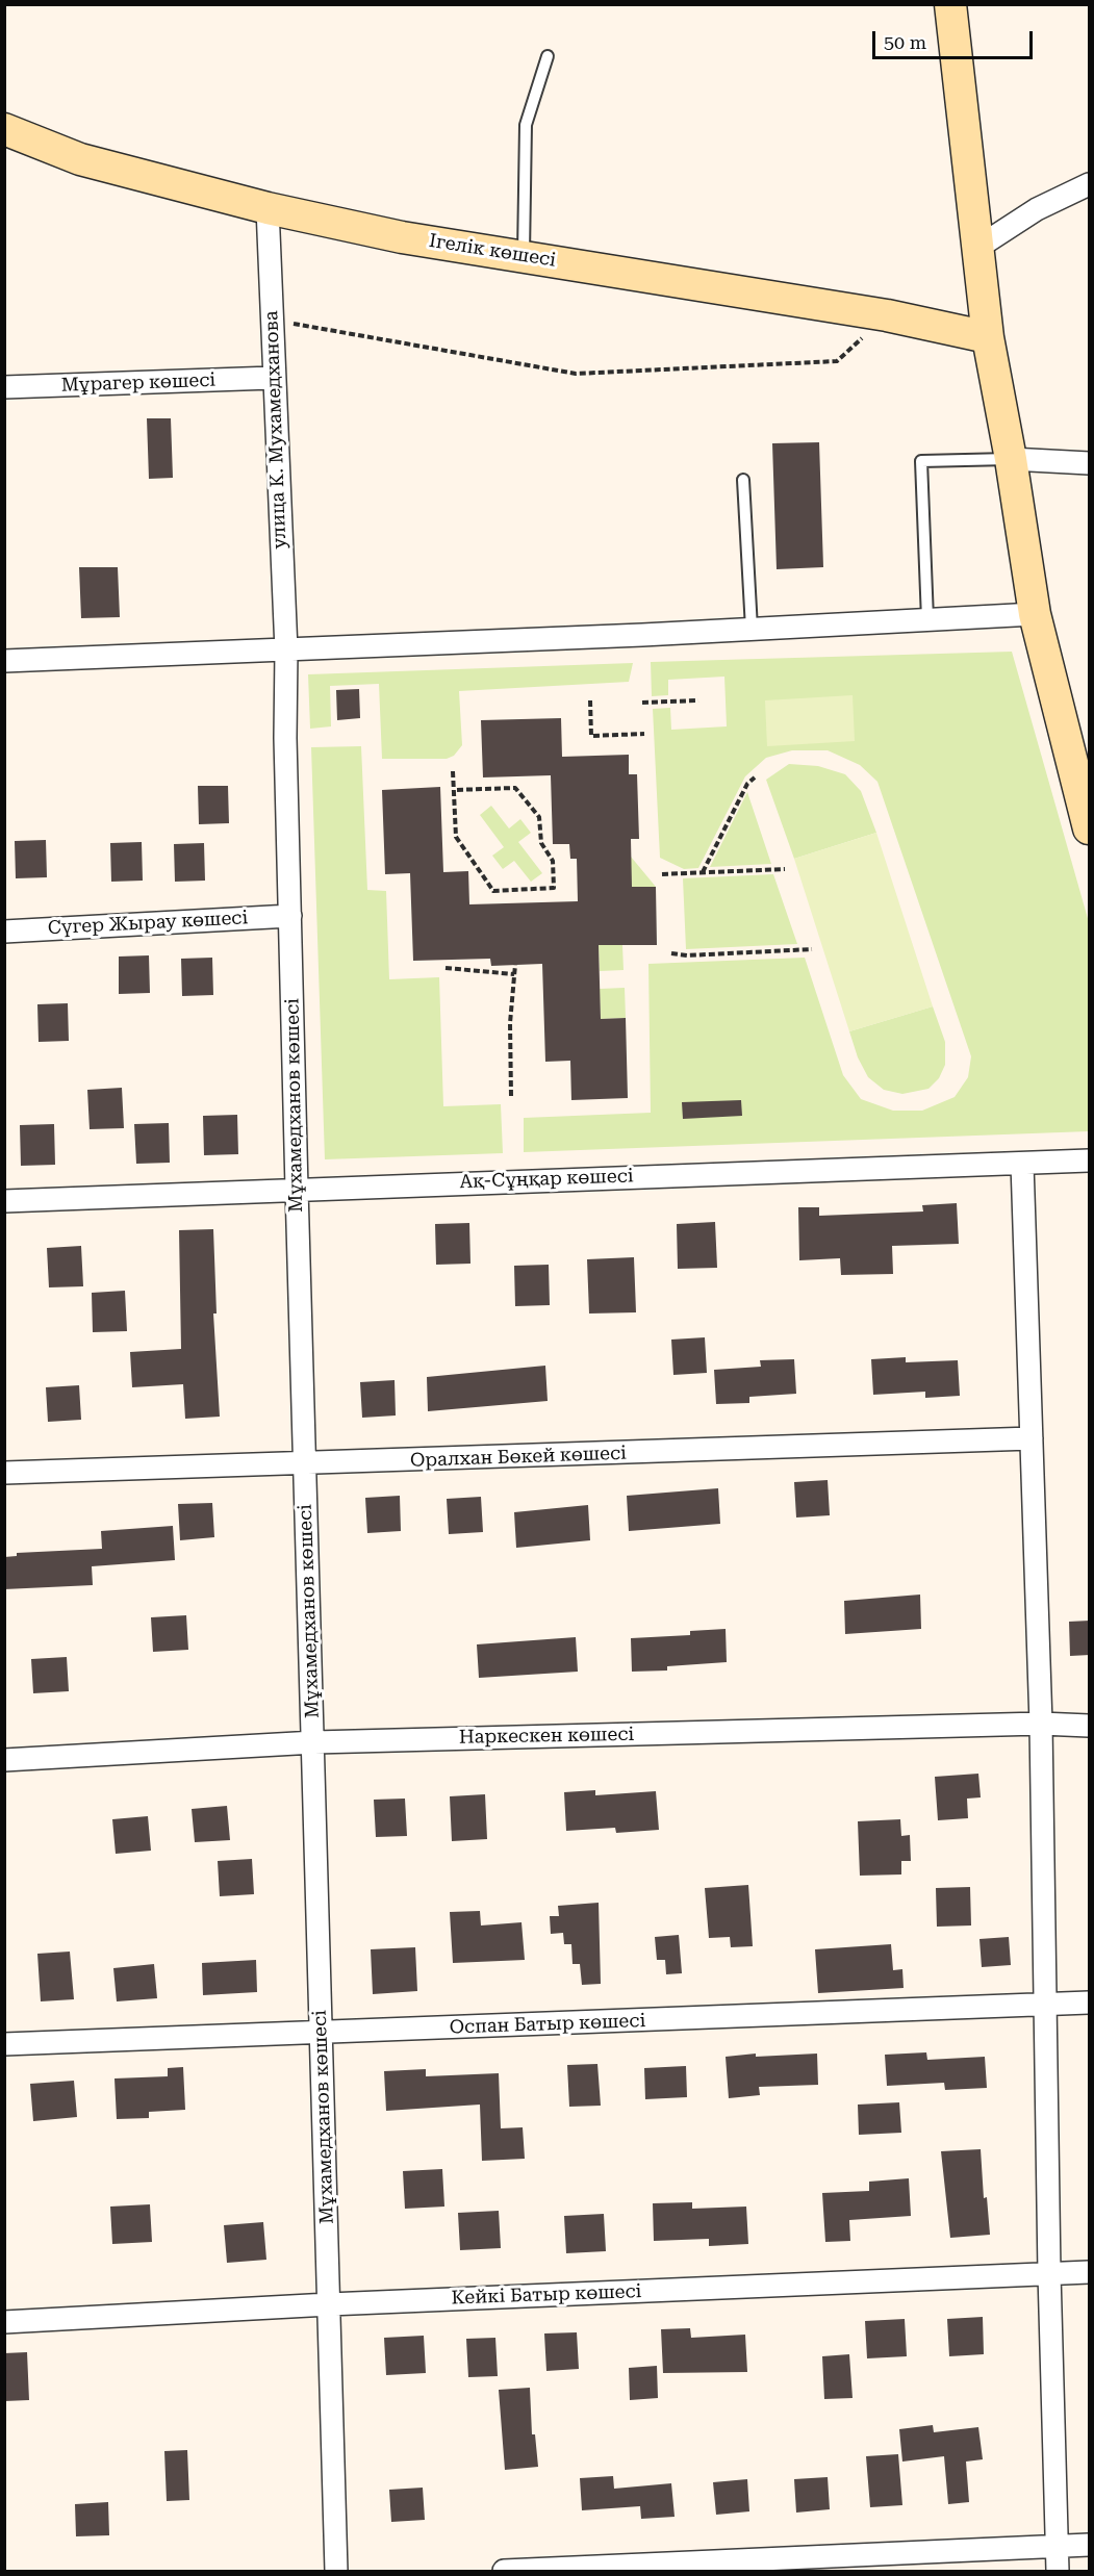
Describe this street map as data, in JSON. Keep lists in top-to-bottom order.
{
  "streets": {
    "main road": ["Ігелік көшесі"],
    "street": [
      "Мұрагер көшесі",
      "улица К. Мухамедханова",
      "Сүгер Жырау көшесі",
      "Мұхамедханов көшесі",
      "Ақ-Сұңқар көшесі",
      "Оралхан Бөкей көшесі",
      "Наркескен көшесі",
      "Оспан Батыр көшесі",
      "Кейкі Батыр көшесі"
    ]
  },
  "crossings": [
    ["Ігелік көшесі", "улица К. Мухамедханова"],
    ["Мұрагер көшесі", "улица К. Мухамедханова"],
    ["улица К. Мухамедханова", "Мұхамедханов көшесі"],
    ["Сүгер Жырау көшесі", "Мұхамедханов көшесі"],
    ["Мұхамедханов көшесі", "Ақ-Сұңқар көшесі"],
    ["Мұхамедханов көшесі", "Оралхан Бөкей көшесі"],
    ["Мұхамедханов көшесі", "Наркескен көшесі"],
    ["Мұхамедханов көшесі", "Оспан Батыр көшесі"],
    ["Мұхамедханов көшесі", "Кейкі Батыр көшесі"]
  ],
  "scale_bar": "50 m"
}
